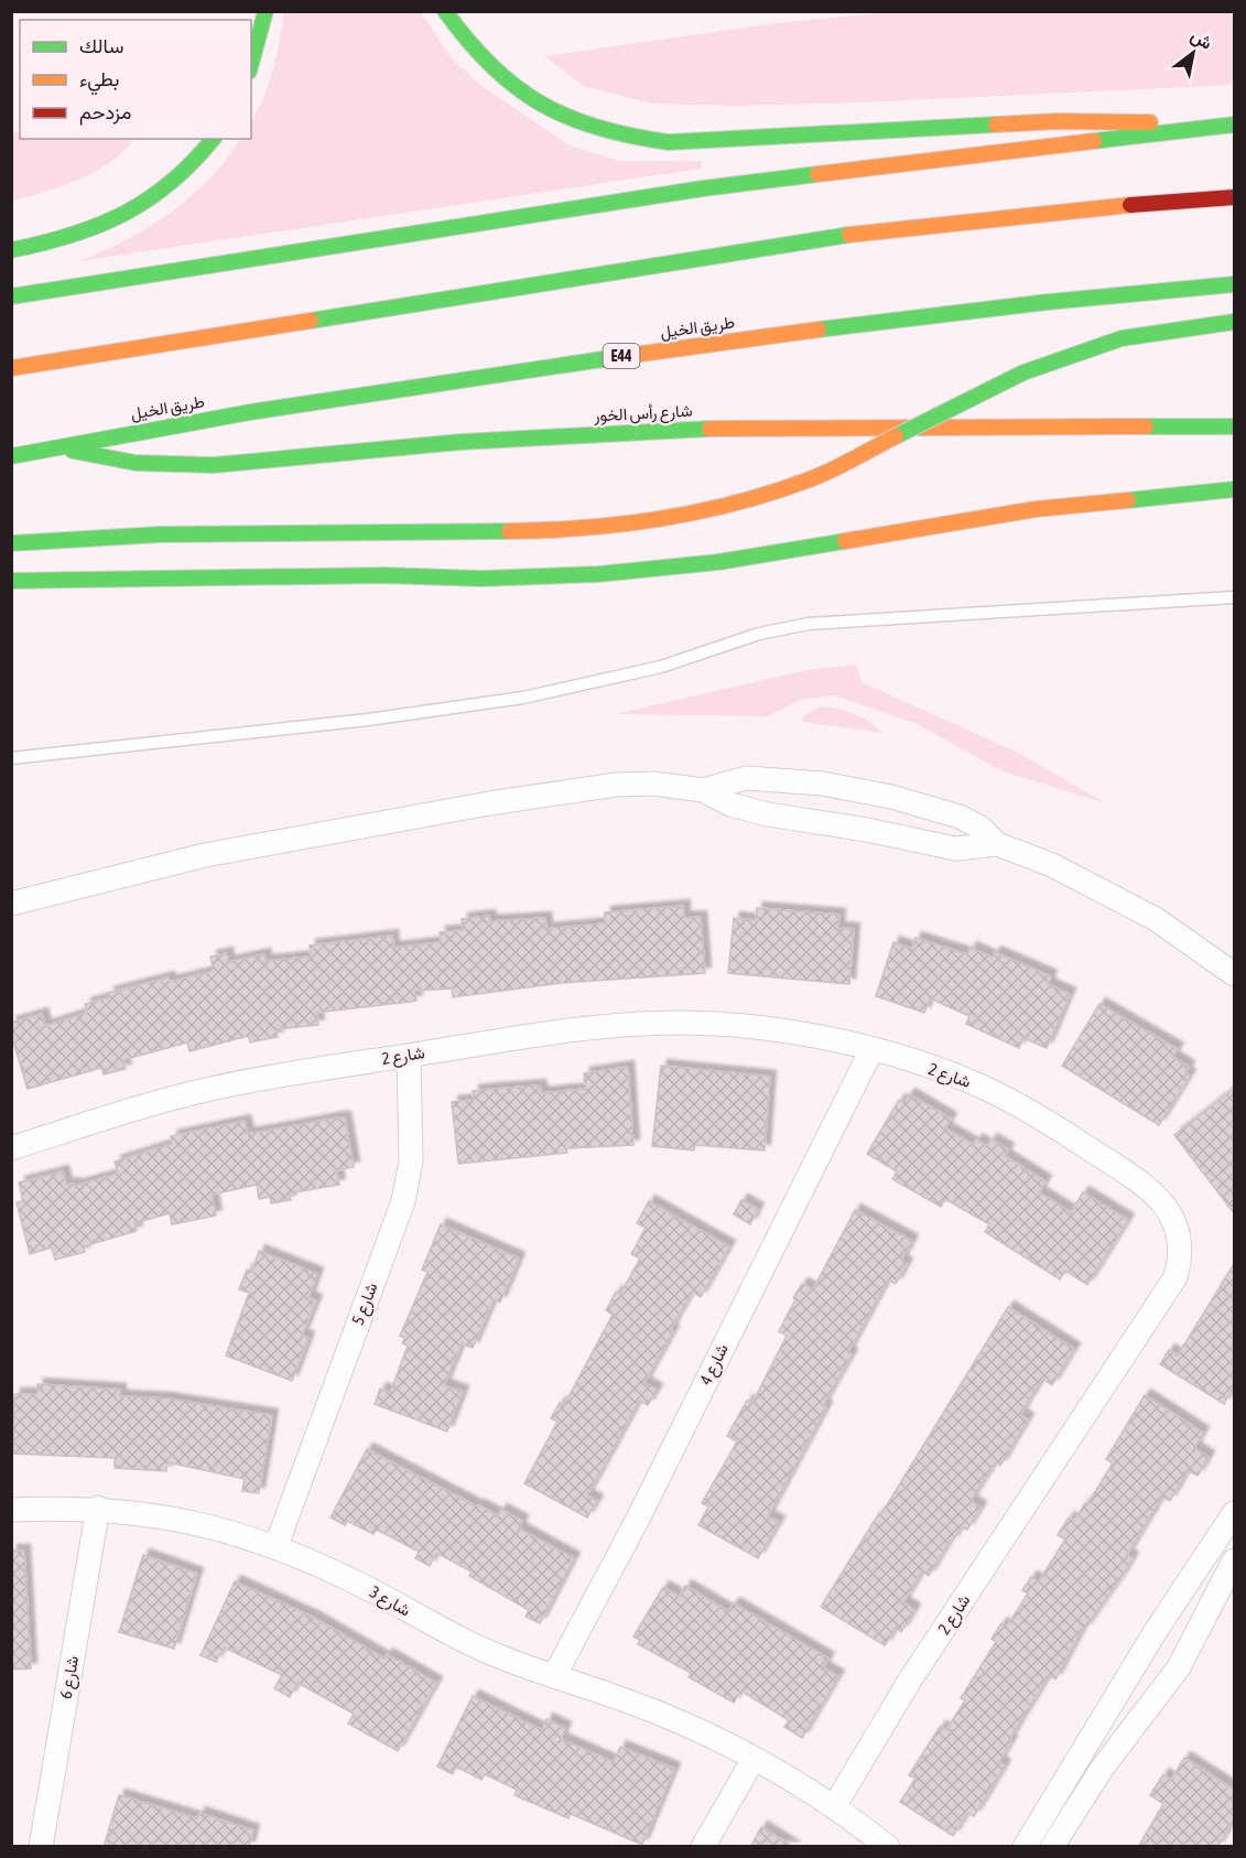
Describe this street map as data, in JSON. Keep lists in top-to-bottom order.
{
  "streets": {
    "main road": ["طريق الخيل", "E44", "شارع رأس الخور"],
    "street": [
      "شارع 2",
      "شارع 5",
      "شارع 4",
      "شارع 3",
      "شارع 6"
    ]
  },
  "crossings": [
    ["طريق الخيل", "شارع رأس الخور"],
    ["شارع 2", "شارع 5"],
    ["شارع 2", "شارع 4"],
    ["شارع 2", "شارع 3"],
    ["شارع 5", "شارع 3"],
    ["شارع 4", "شارع 3"],
    ["شارع 3", "شارع 6"]
  ],
  "legend": ["سالك", "بطيء", "مزدحم"],
  "north": "top right"
}
